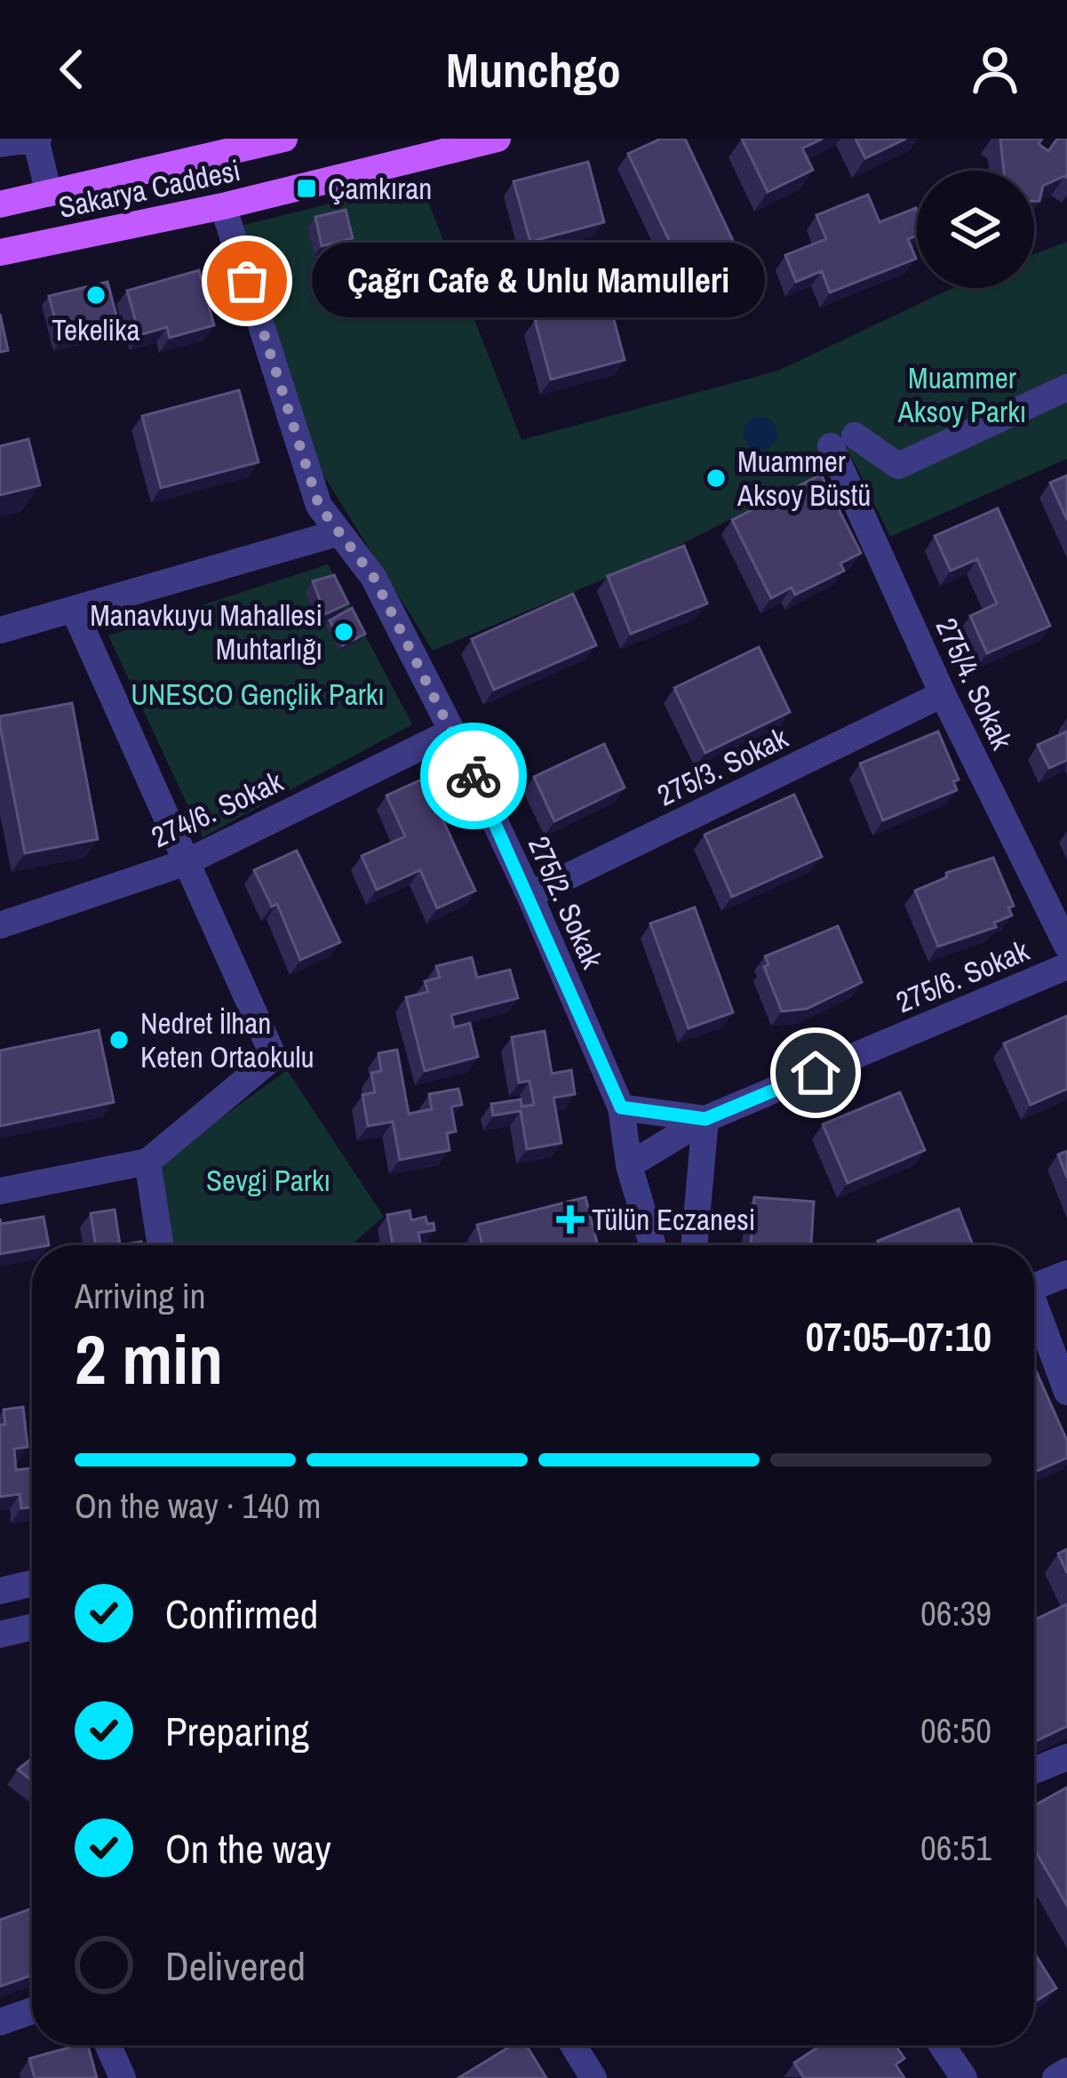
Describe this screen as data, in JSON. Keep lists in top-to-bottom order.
{
  "streets": {
    "main road": ["Sakarya Caddesi"],
    "street": [
      "275/4. Sokak",
      "275/3. Sokak",
      "274/6. Sokak",
      "275/2. Sokak",
      "275/6. Sokak"
    ]
  },
  "crossings": [
    ["Sakarya Caddesi", "275/2. Sokak"],
    ["275/4. Sokak", "275/3. Sokak"],
    ["275/3. Sokak", "275/2. Sokak"],
    ["274/6. Sokak", "275/2. Sokak"]
  ],
  "parks": ["Muammer Aksoy Parkı", "UNESCO Gençlik Parkı", "Sevgi Parkı"],
  "places": {
    "transit": ["Çamkıran"],
    "other": [
      "Çağrı Cafe & Unlu Mamulleri",
      "Tekelika",
      "Muammer Aksoy Büstü",
      "Manavkuyu Mahallesi Muhtarlığı",
      "Nedret İlhan Keten Ortaokulu"
    ],
    "health": ["Tülün Eczanesi"]
  },
  "page": {
    "header": "Munchgo",
    "bubble": "Çağrı Cafe & Unlu Mamulleri",
    "heading": ["2 min", "Arriving in", "07:05–07:10"],
    "bar": "On the way · 140 m",
    "list": [
      ["Confirmed", "06:39"],
      ["Preparing", "06:50"],
      ["On the way", "06:51"],
      "Delivered"
    ]
  }
}
